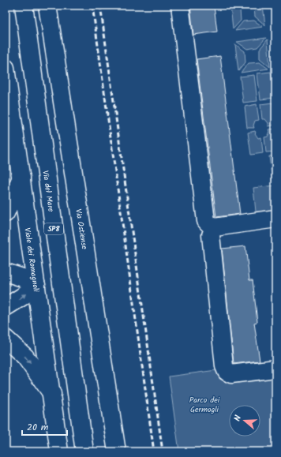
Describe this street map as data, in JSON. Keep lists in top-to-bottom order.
{
  "streets": {
    "main road": [
      "Via del Mare",
      "SP8",
      "Via Ostiense",
      "Viale dei Romagnoli"
    ]
  },
  "parks": ["Parco dei Germogli"],
  "scale_bar": "20 m",
  "north": "left"
}
